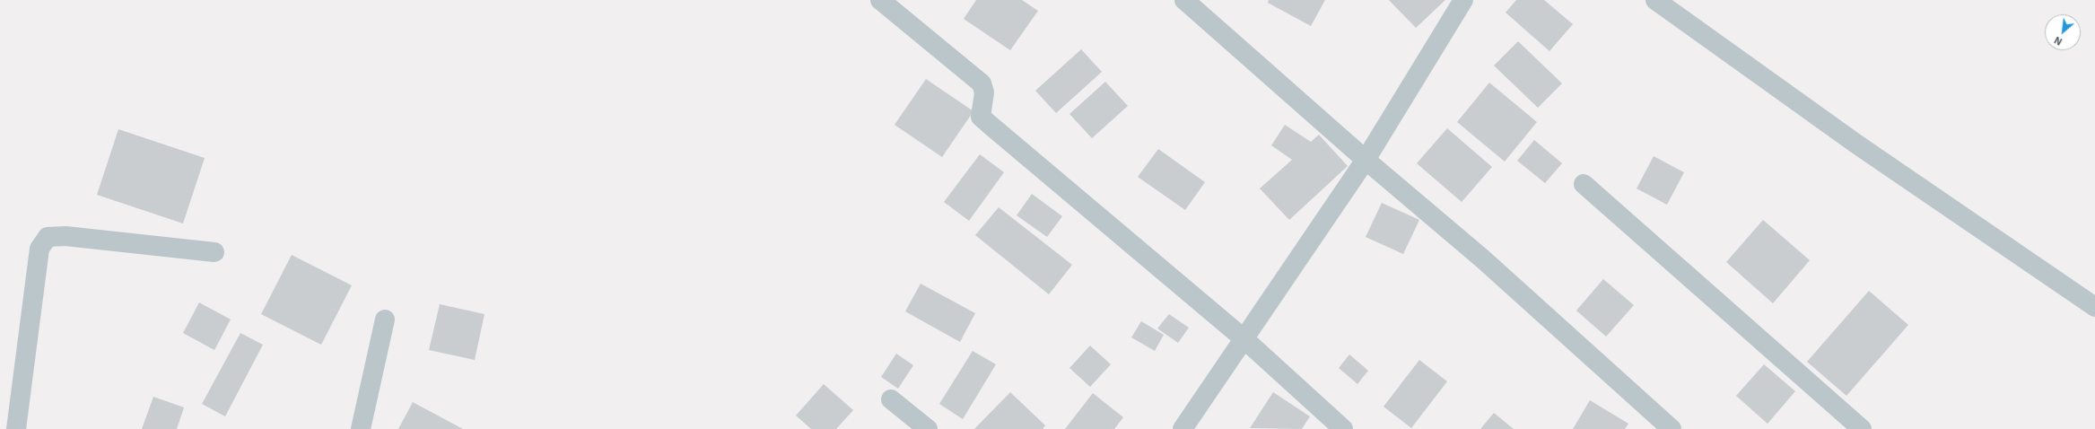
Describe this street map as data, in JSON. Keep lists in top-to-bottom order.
{
  "north": "bottom left"
}
